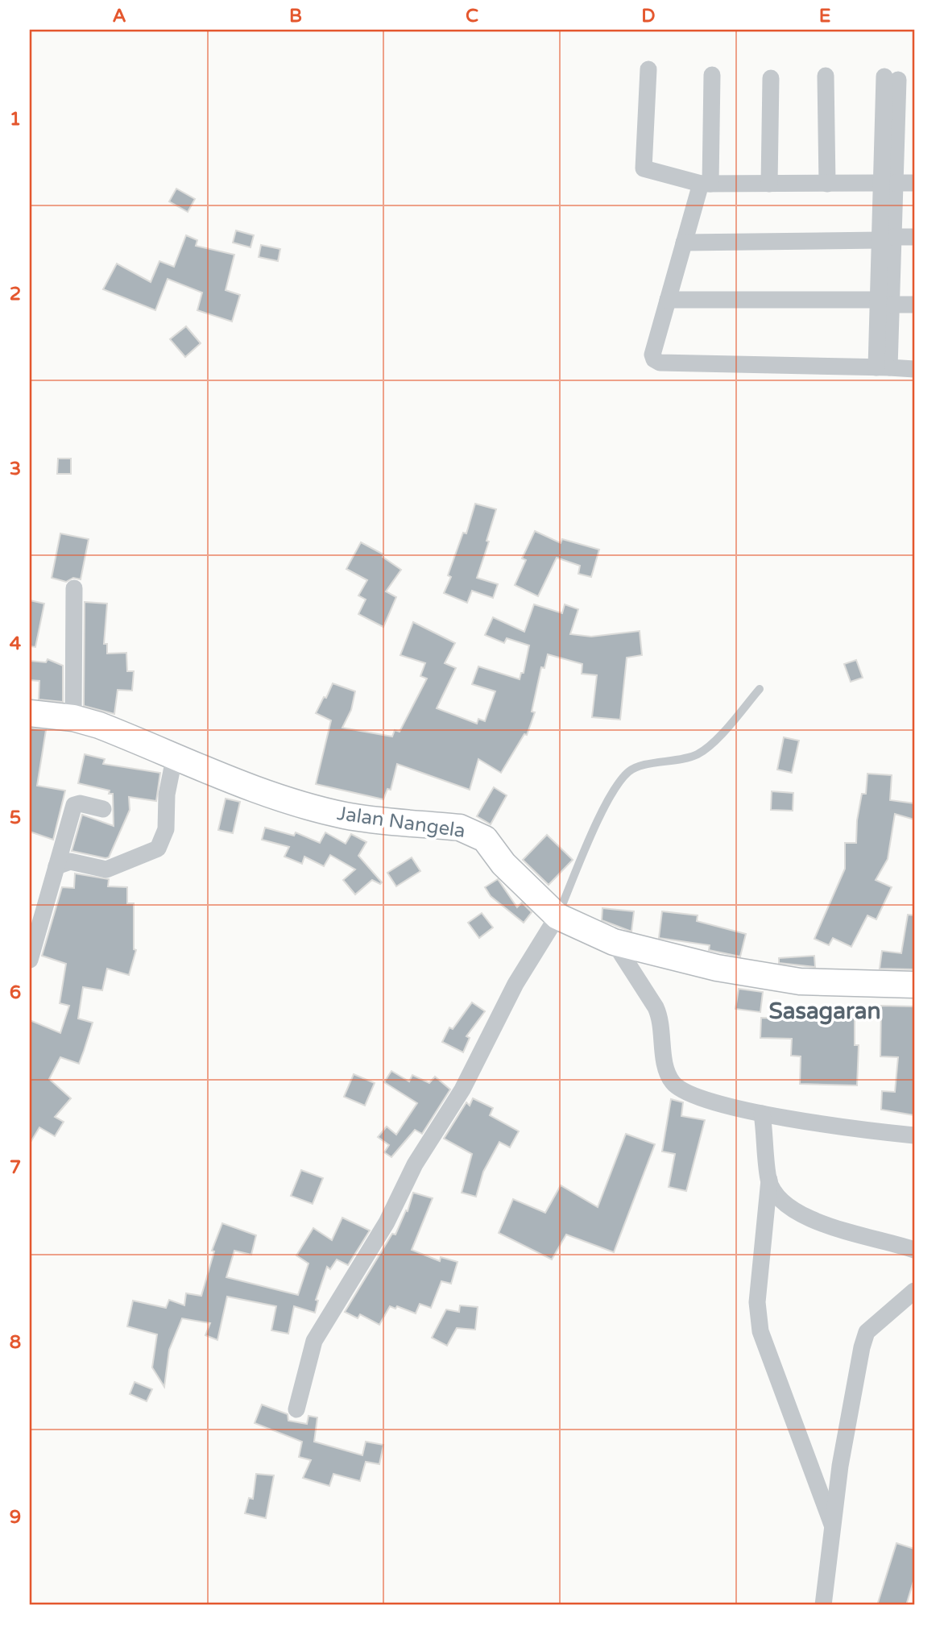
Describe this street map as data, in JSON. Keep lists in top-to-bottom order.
{
  "streets": {
    "main road": ["Jalan Nangela"]
  },
  "districts": ["Sasagaran"],
  "grid": {
    "columns": [
      "A",
      "B",
      "C",
      "D",
      "E"
    ],
    "rows": [
      "1",
      "2",
      "3",
      "4",
      "5",
      "6",
      "7",
      "8",
      "9"
    ]
  }
}
